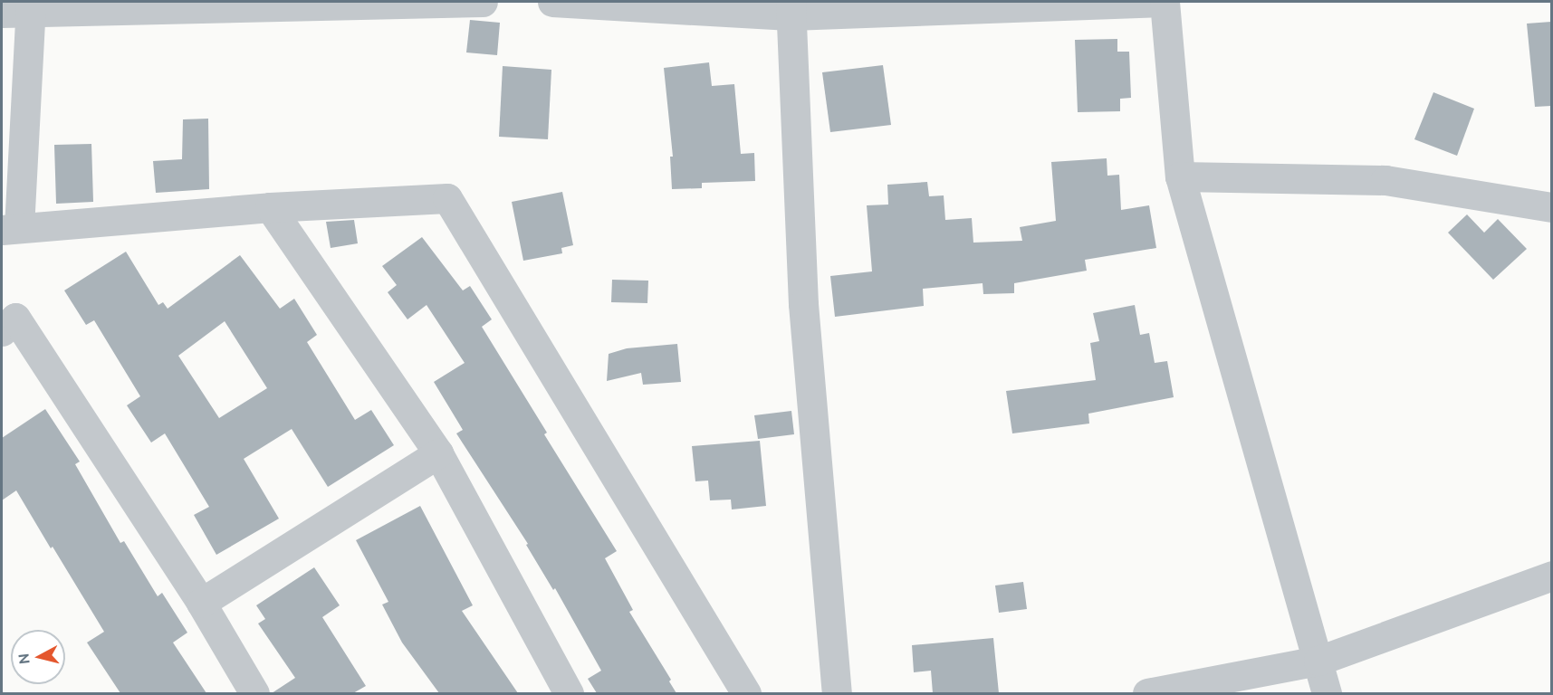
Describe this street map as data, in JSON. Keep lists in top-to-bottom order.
{
  "north": "left"
}
